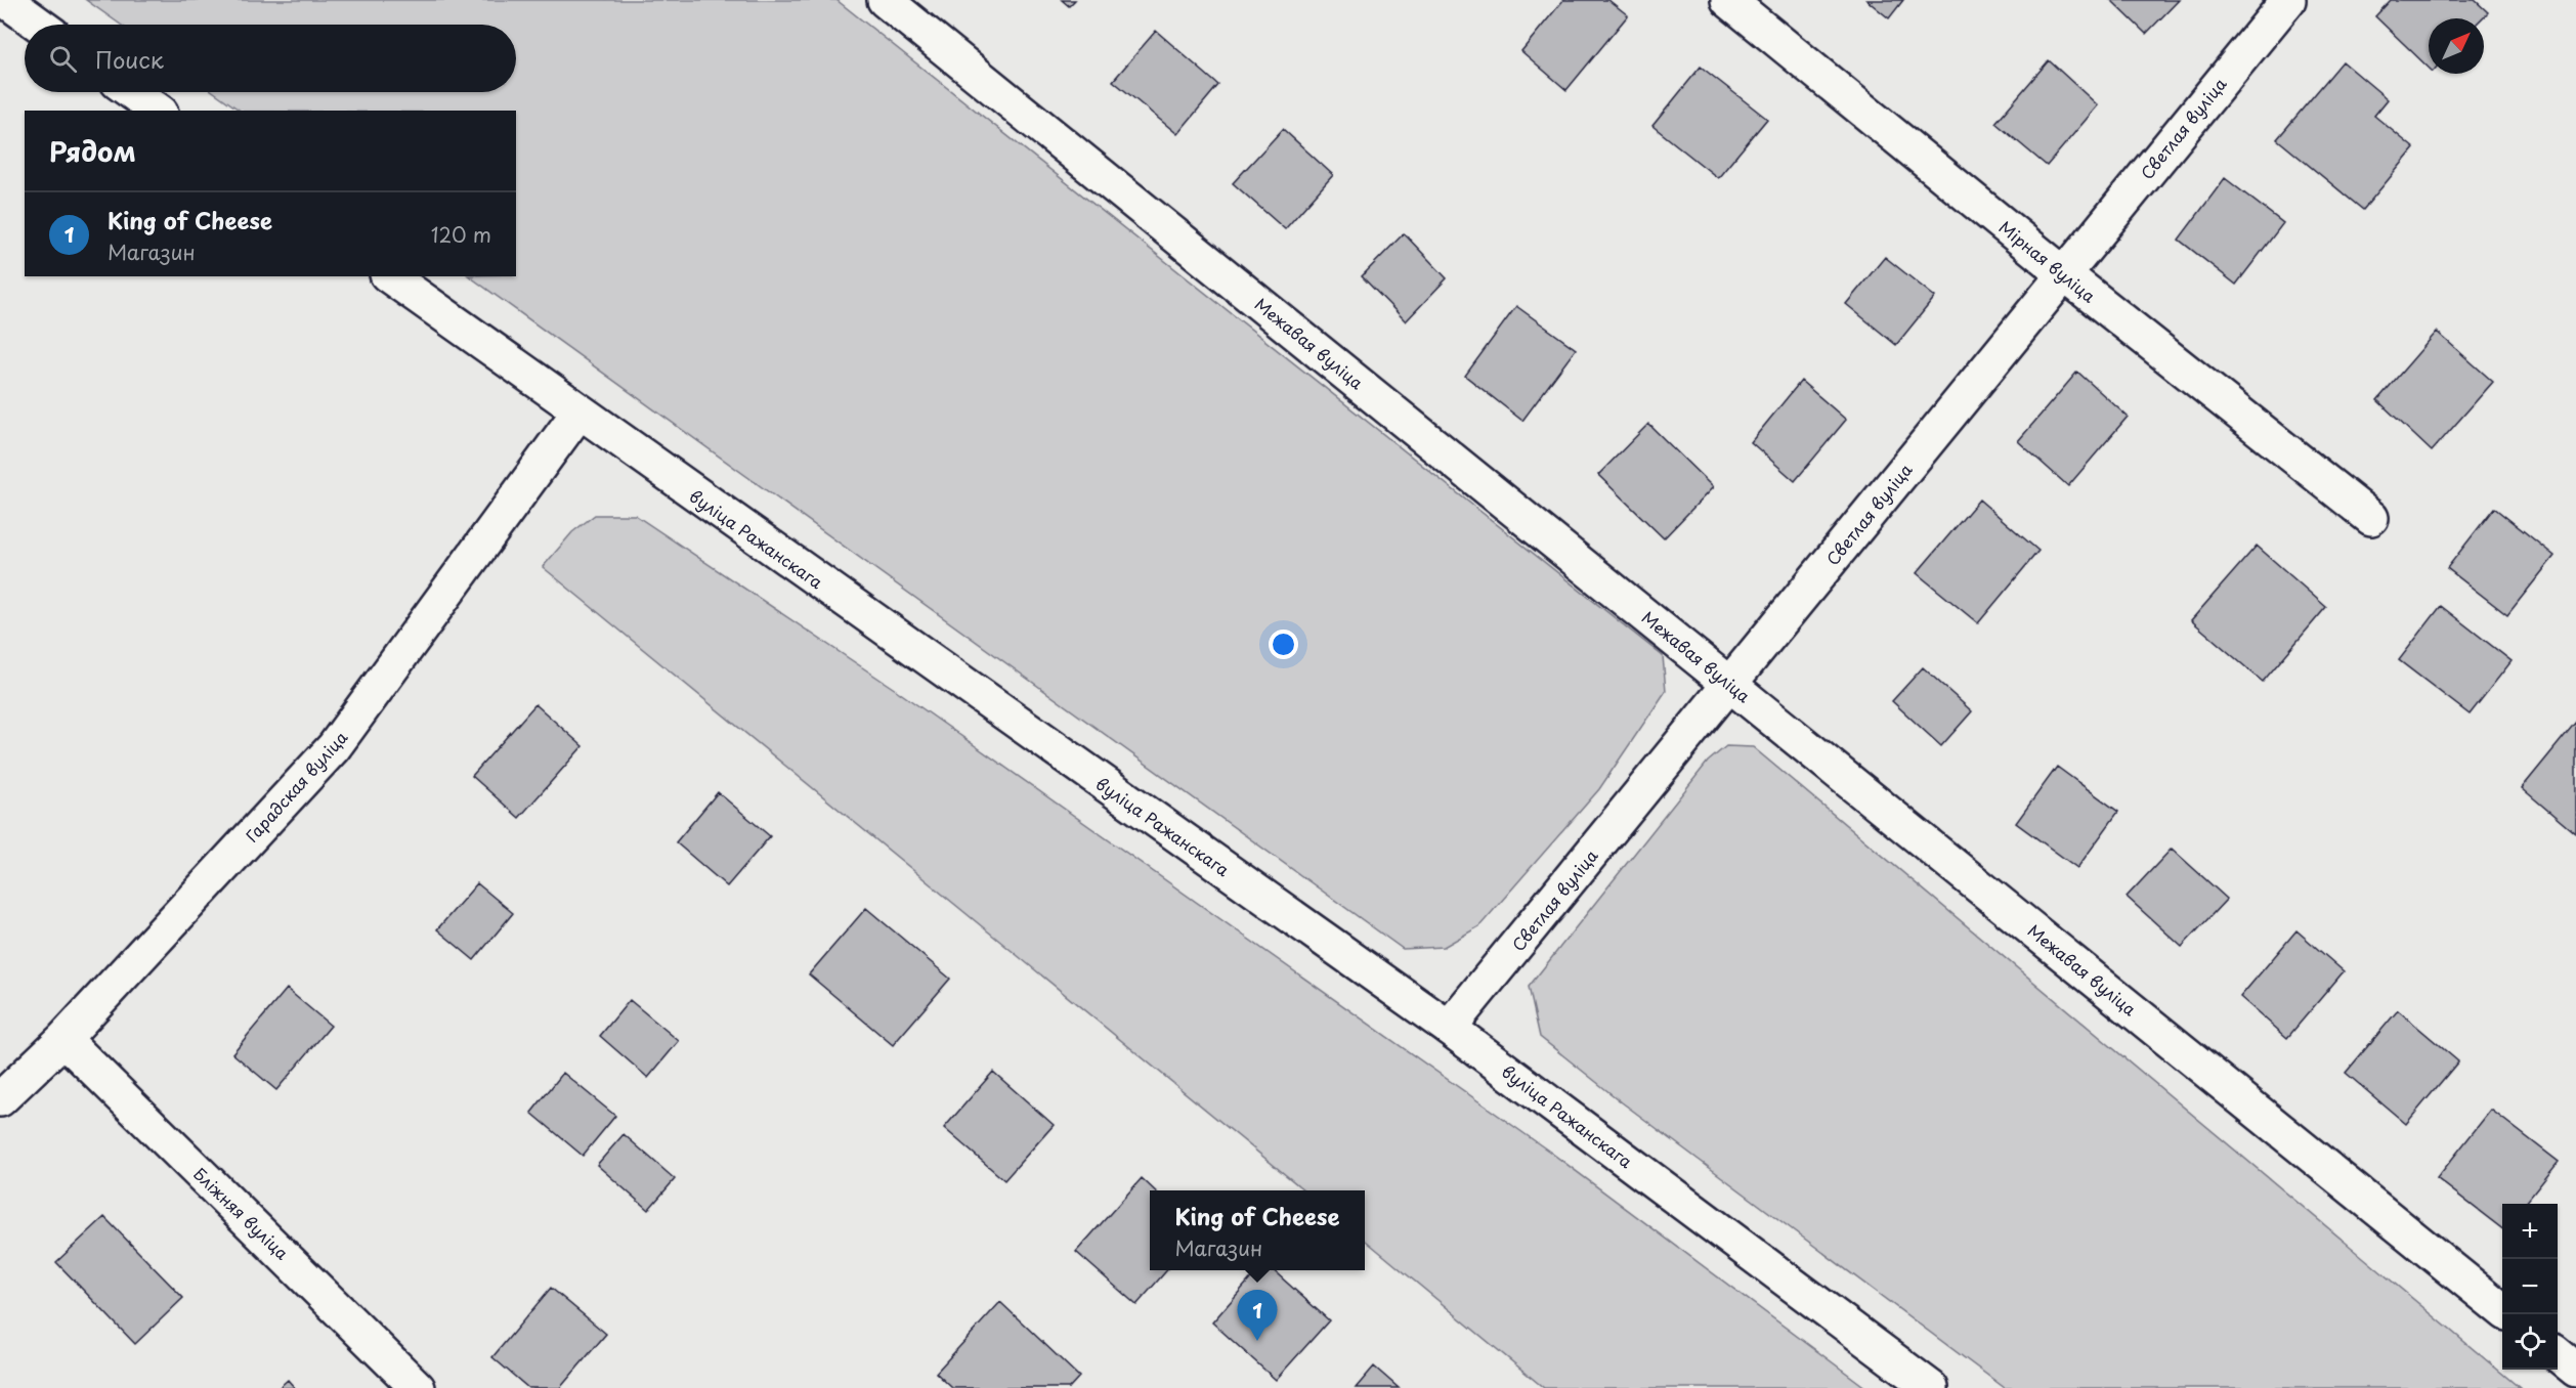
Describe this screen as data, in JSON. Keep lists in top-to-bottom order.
{
  "streets": {
    "street": [
      "Светлая вуліца",
      "Мірная вуліца",
      "Межавая вуліца",
      "вуліца Ражанскага",
      "Гарадская вуліца",
      "Бліжняя вуліца"
    ]
  },
  "crossings": [
    ["Светлая вуліца", "Мірная вуліца"],
    ["Светлая вуліца", "Межавая вуліца"],
    ["Светлая вуліца", "вуліца Ражанскага"],
    ["вуліца Ражанскага", "Гарадская вуліца"],
    ["Гарадская вуліца", "Бліжняя вуліца"]
  ],
  "north": "top right",
  "page": {
    "search": "Поиск",
    "heading": "Рядом",
    "list": [
      {
        "mark": "1",
        "name": "King of Cheese",
        "note": "Магазин",
        "value": "120 m"
      }
    ],
    "popup": ["King of Cheese", "Магазин"],
    "map_buttons": ["+", "−"],
    "pins": "1"
  }
}
